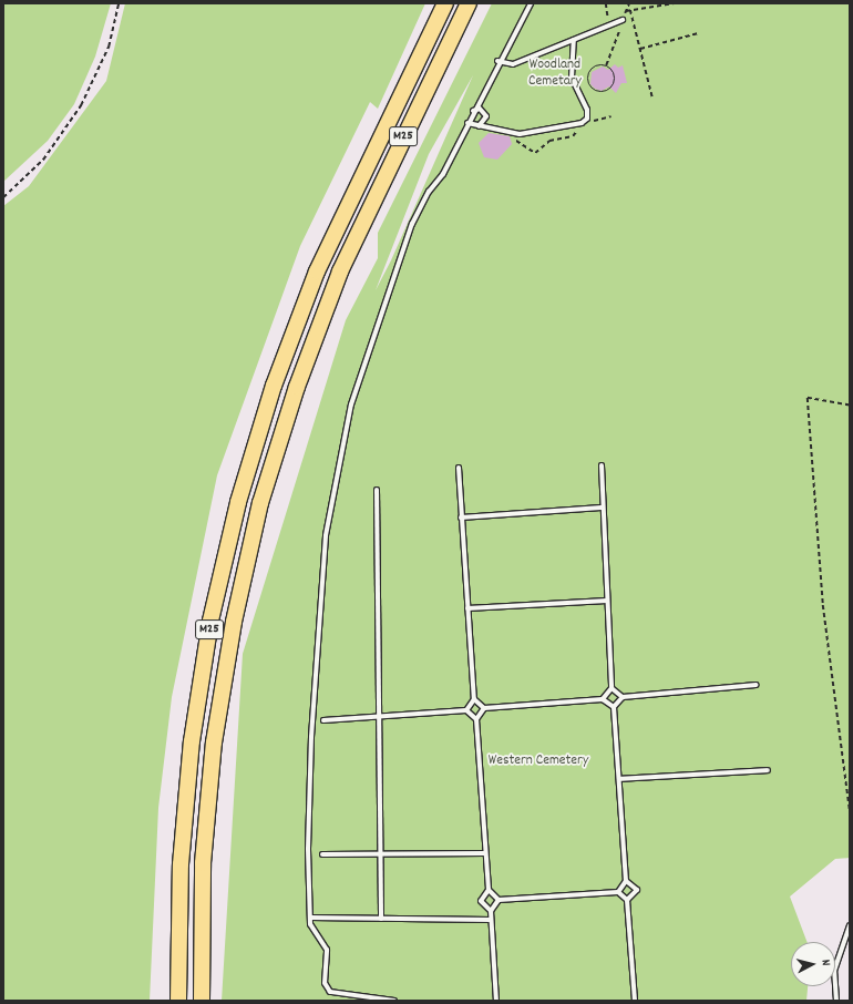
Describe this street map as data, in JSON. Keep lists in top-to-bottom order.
{
  "streets": {
    "highway": ["M25"]
  },
  "parks": ["Woodland Cemetary", "Western Cemetery"],
  "north": "right"
}
